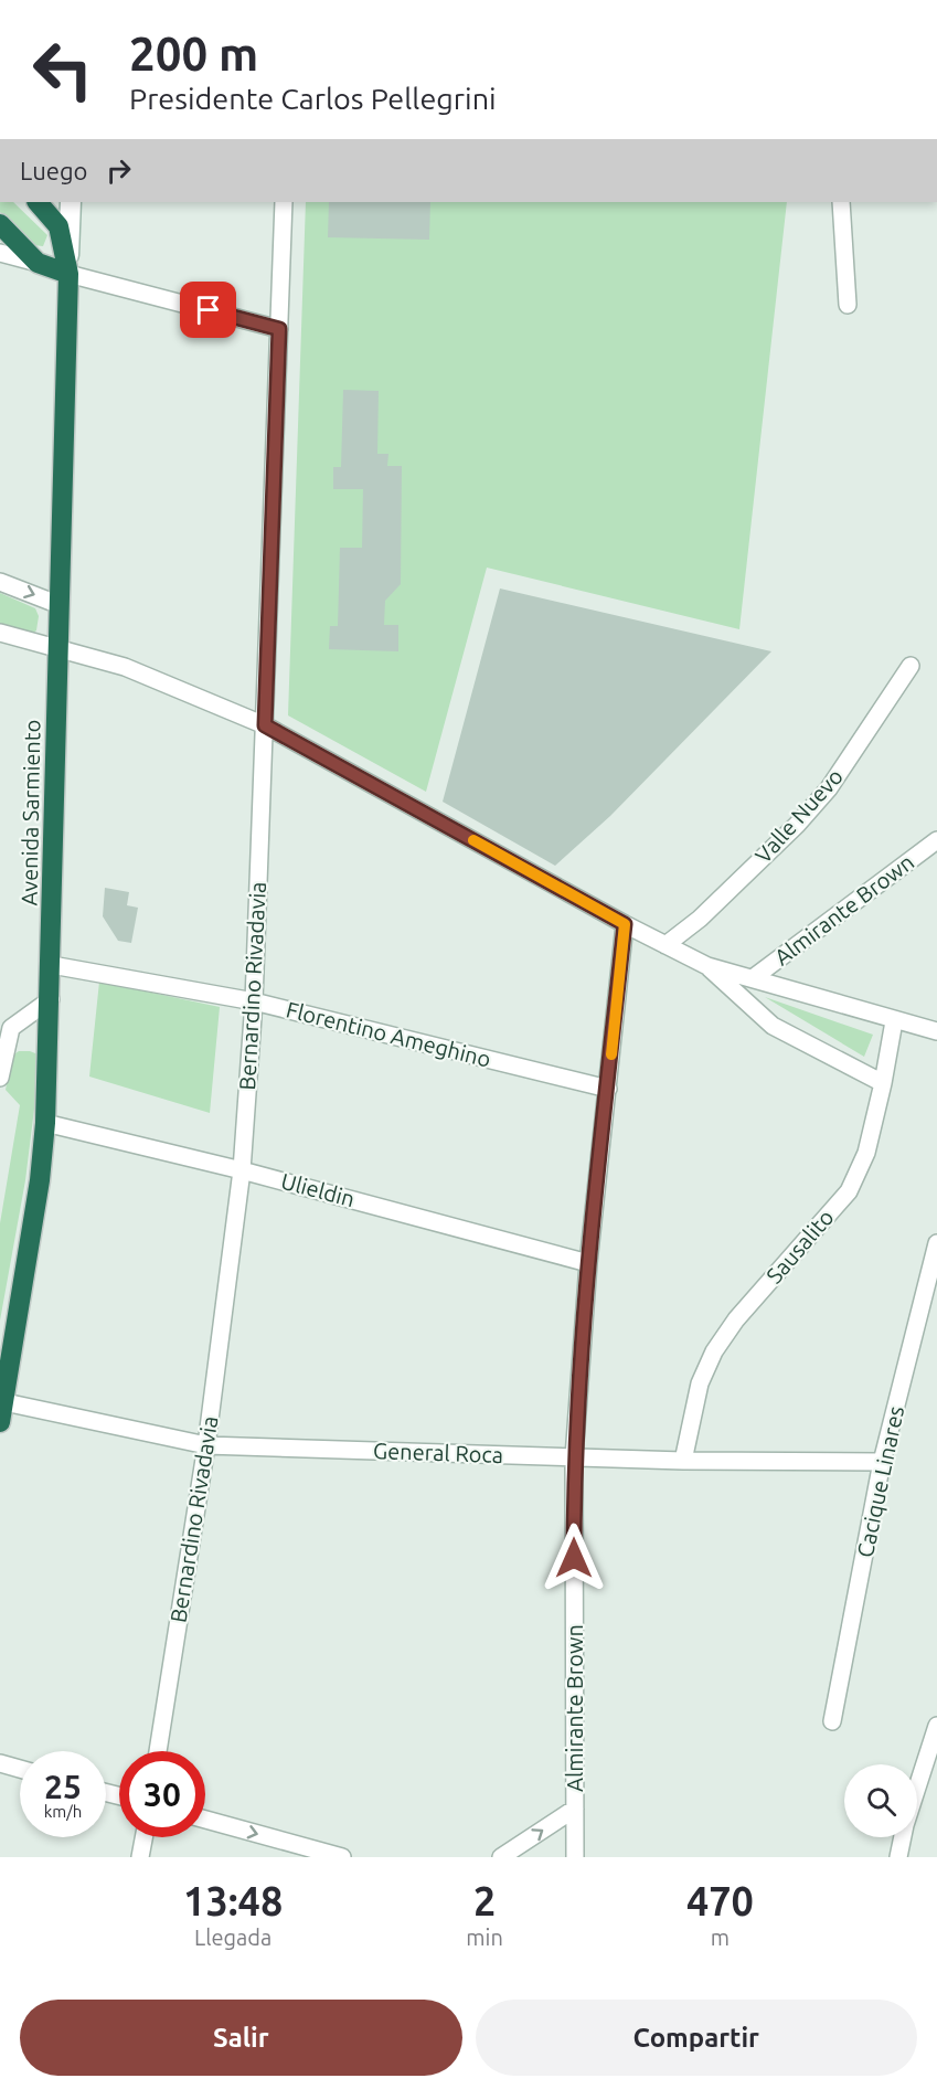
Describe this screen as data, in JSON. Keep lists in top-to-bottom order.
{
  "streets": {
    "highway": ["Avenida Sarmiento"],
    "street": [
      "Valle Nuevo",
      "Almirante Brown",
      "Bernardino Rivadavia",
      "Florentino Ameghino",
      "Ulieldin",
      "Sausalito",
      "General Roca",
      "Cacique Linares"
    ]
  },
  "crossings": [
    ["Avenida Sarmiento", "Florentino Ameghino"],
    ["Avenida Sarmiento", "Ulieldin"],
    ["Avenida Sarmiento", "General Roca"],
    ["Almirante Brown", "Florentino Ameghino"],
    ["Almirante Brown", "Ulieldin"],
    ["Almirante Brown", "General Roca"],
    ["Bernardino Rivadavia", "Florentino Ameghino"],
    ["Bernardino Rivadavia", "Ulieldin"],
    ["Bernardino Rivadavia", "General Roca"],
    ["Sausalito", "General Roca"],
    ["General Roca", "Cacique Linares"]
  ],
  "page": {
    "turn": ["200 m", "Presidente Carlos Pellegrini"],
    "then": "Luego",
    "speed": "25 km/h",
    "limit": "30",
    "eta": [
      "13:48",
      "Llegada",
      "2",
      "min",
      "470",
      "m"
    ],
    "buttons": ["Salir", "Compartir"]
  }
}
